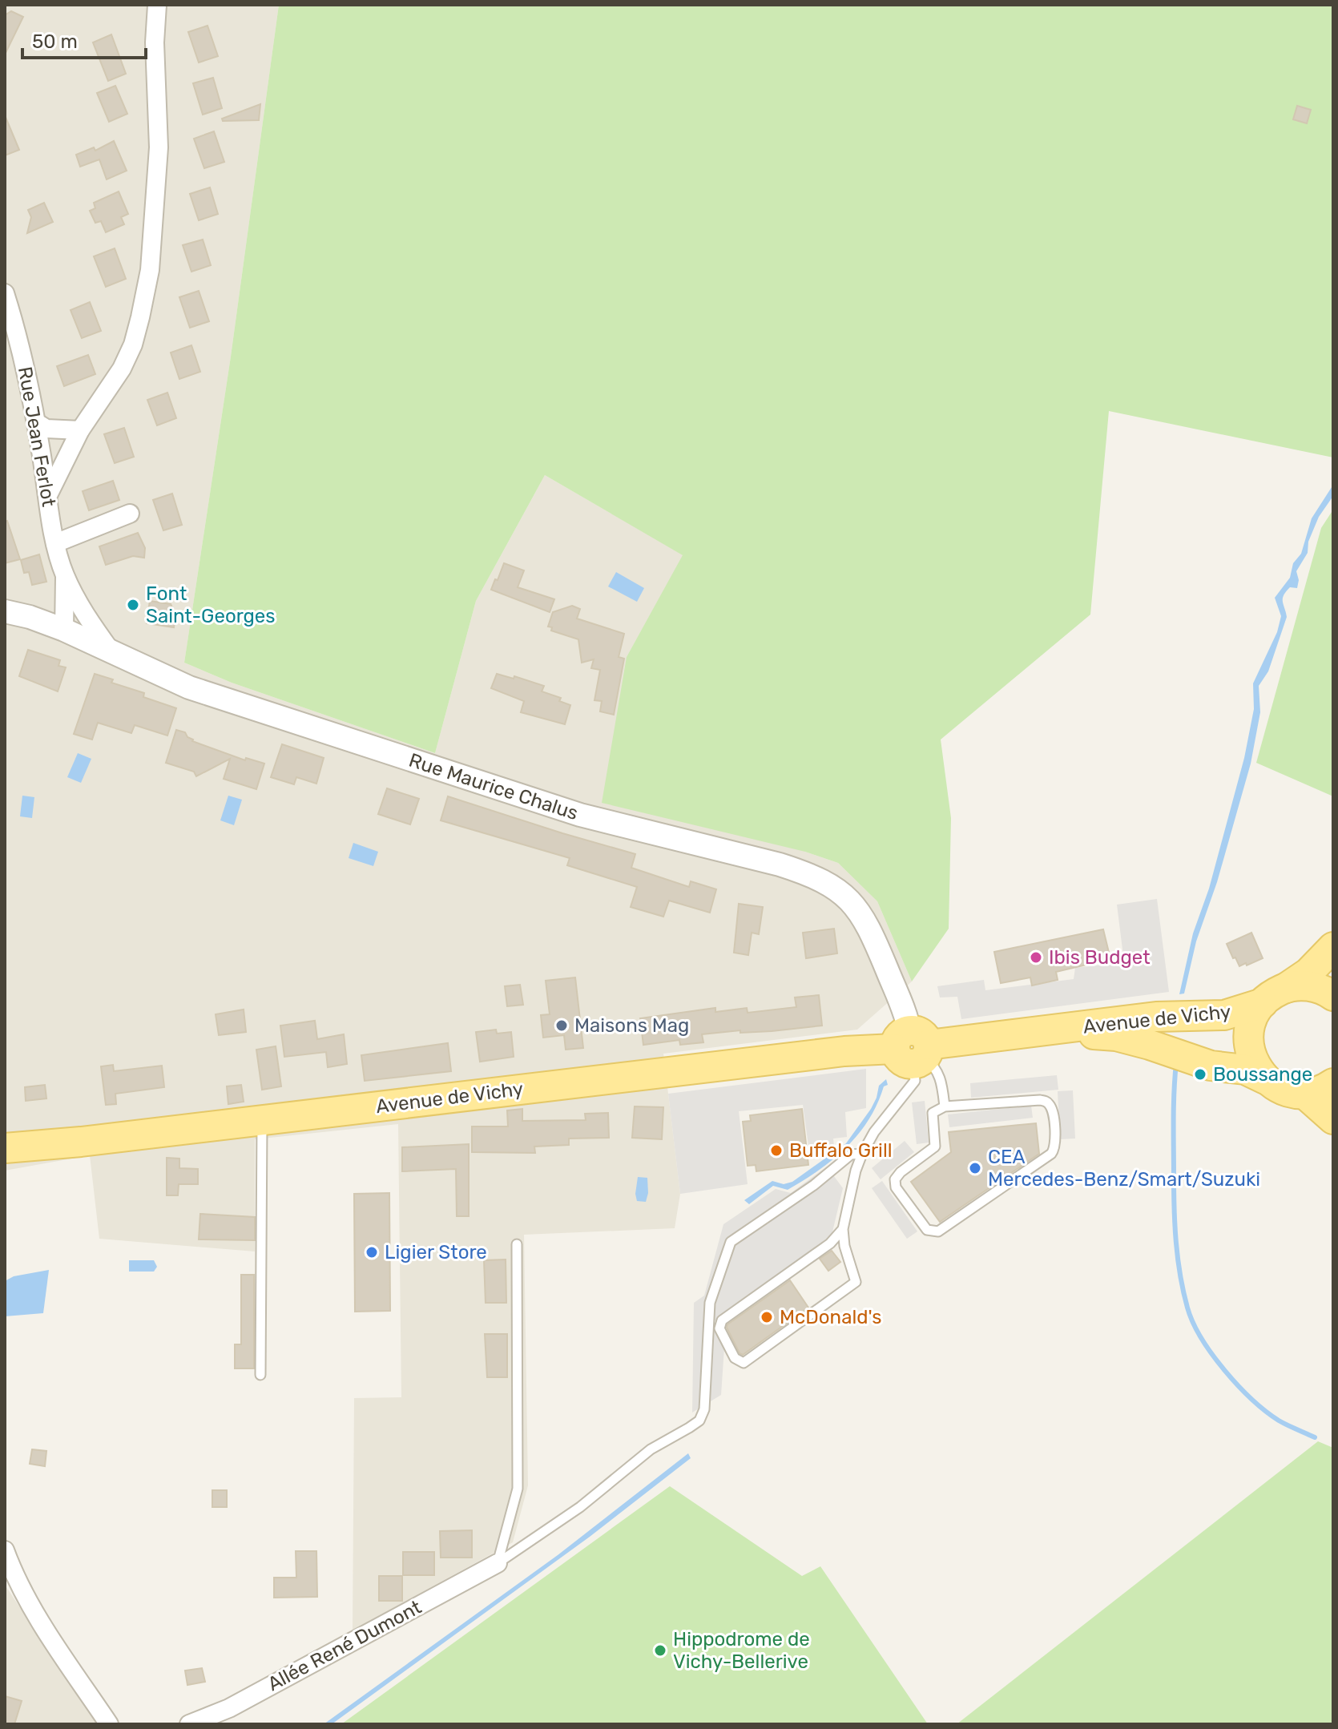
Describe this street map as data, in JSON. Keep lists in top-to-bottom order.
{
  "streets": {
    "main road": ["Avenue de Vichy"],
    "street": ["Rue Jean Ferlot", "Rue Maurice Chalus", "Allée René Dumont"]
  },
  "crossings": [
    ["Rue Jean Ferlot", "Rue Maurice Chalus"],
    ["Rue Maurice Chalus", "Avenue de Vichy"]
  ],
  "places": [
    "Font Saint-Georges",
    "Ibis Budget",
    "Maisons Mag",
    "Boussange",
    "Buffalo Grill",
    "CEA Mercedes-Benz/Smart/Suzuki",
    "Ligier Store",
    "McDonald's",
    "Hippodrome de Vichy-Bellerive"
  ],
  "scale_bar": "50 m"
}
